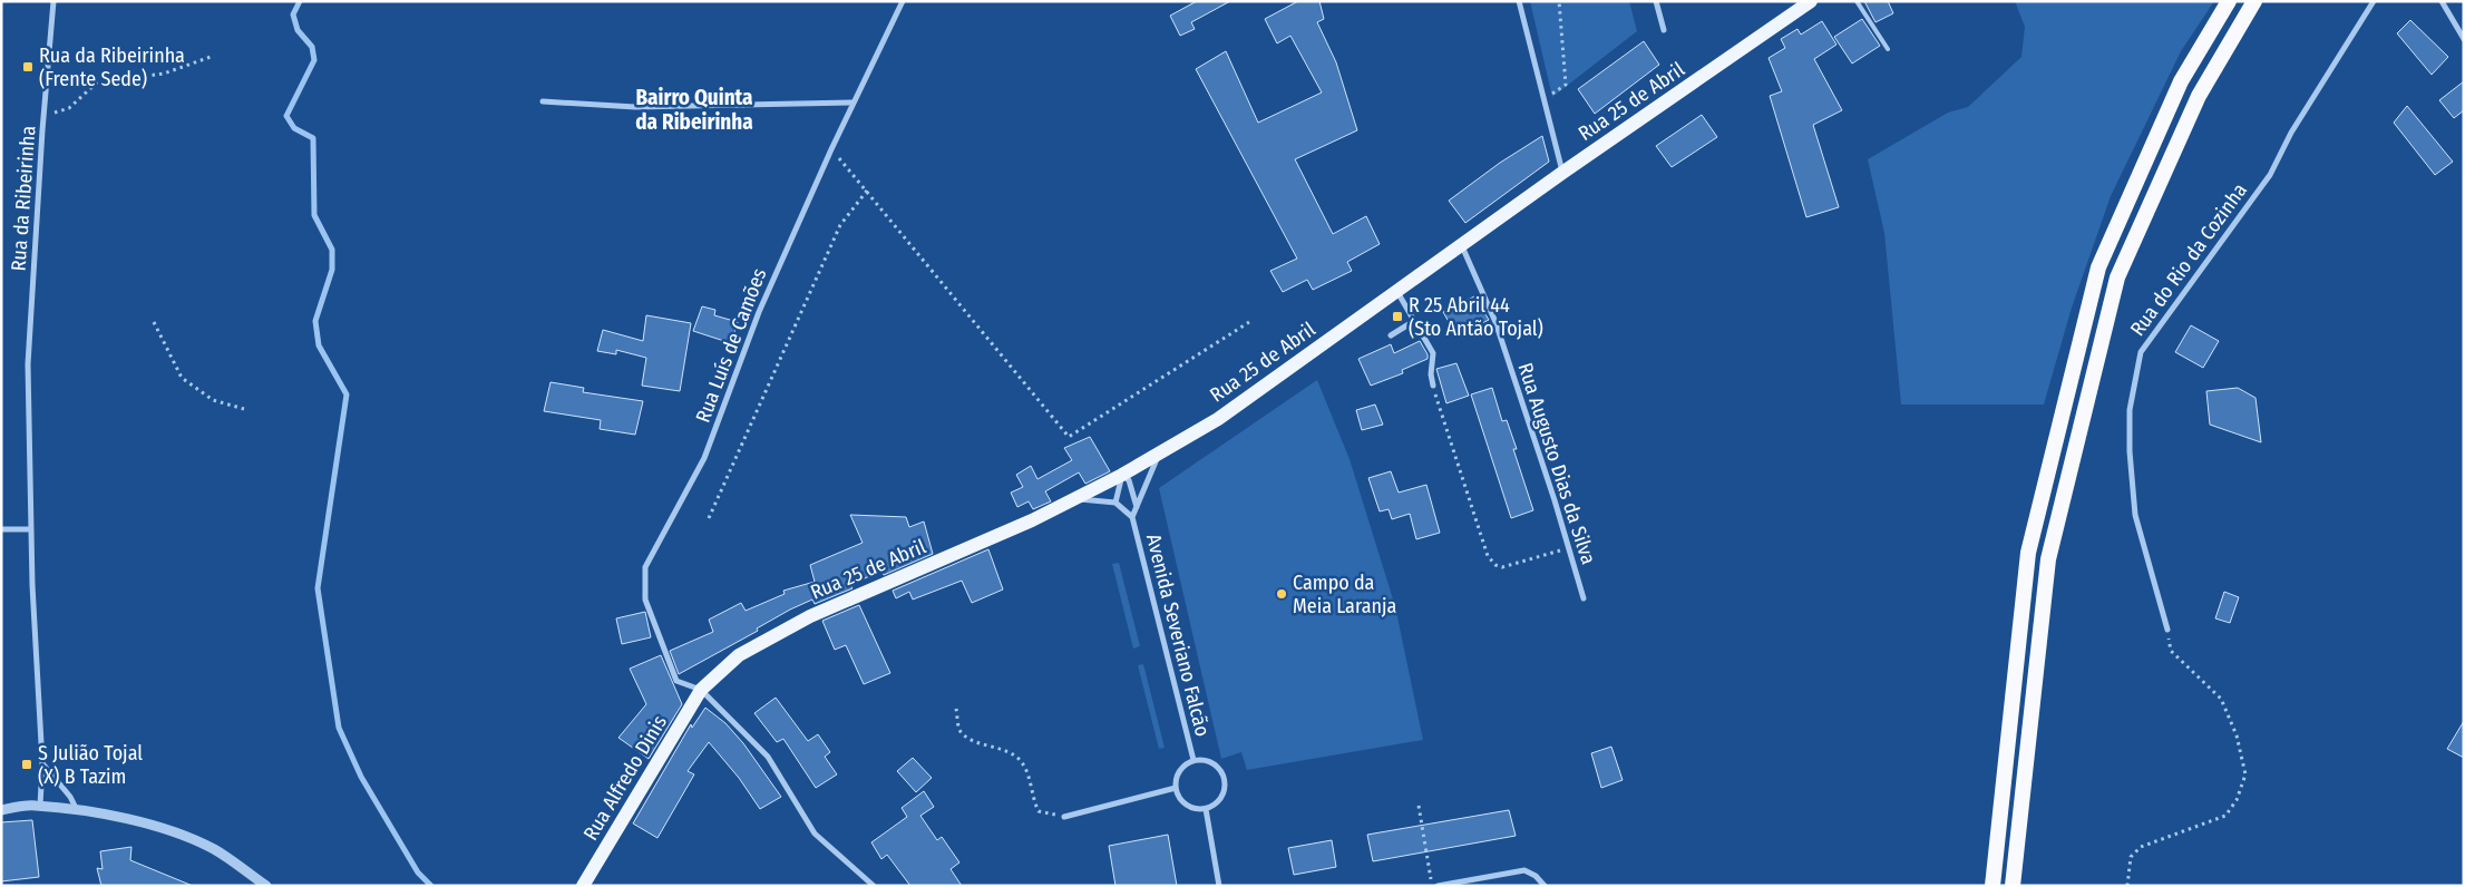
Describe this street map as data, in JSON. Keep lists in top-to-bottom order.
{
  "streets": {
    "main road": ["Rua 25 de Abril", "Rua Alfredo Dinis"],
    "street": [
      "Rua da Ribeirinha",
      "Rua do Rio da Cozinha",
      "Rua Luís de Camões",
      "Rua Augusto Dias da Silva",
      "Avenida Severiano Falcão"
    ]
  },
  "crossings": [
    ["Rua 25 de Abril", "Rua Luís de Camões"],
    ["Rua 25 de Abril", "Rua Augusto Dias da Silva"],
    ["Rua 25 de Abril", "Avenida Severiano Falcão"],
    ["Rua 25 de Abril", "Rua Alfredo Dinis"],
    ["Rua Luís de Camões", "Rua Alfredo Dinis"]
  ],
  "districts": ["Bairro Quinta da Ribeirinha"],
  "places": {
    "transit": ["Rua da Ribeirinha (Frente Sede)", "R 25 Abril 44 (Sto Antão Tojal)", "S Julião Tojal (X) B Tazim"],
    "other": ["Campo da Meia Laranja"]
  }
}
